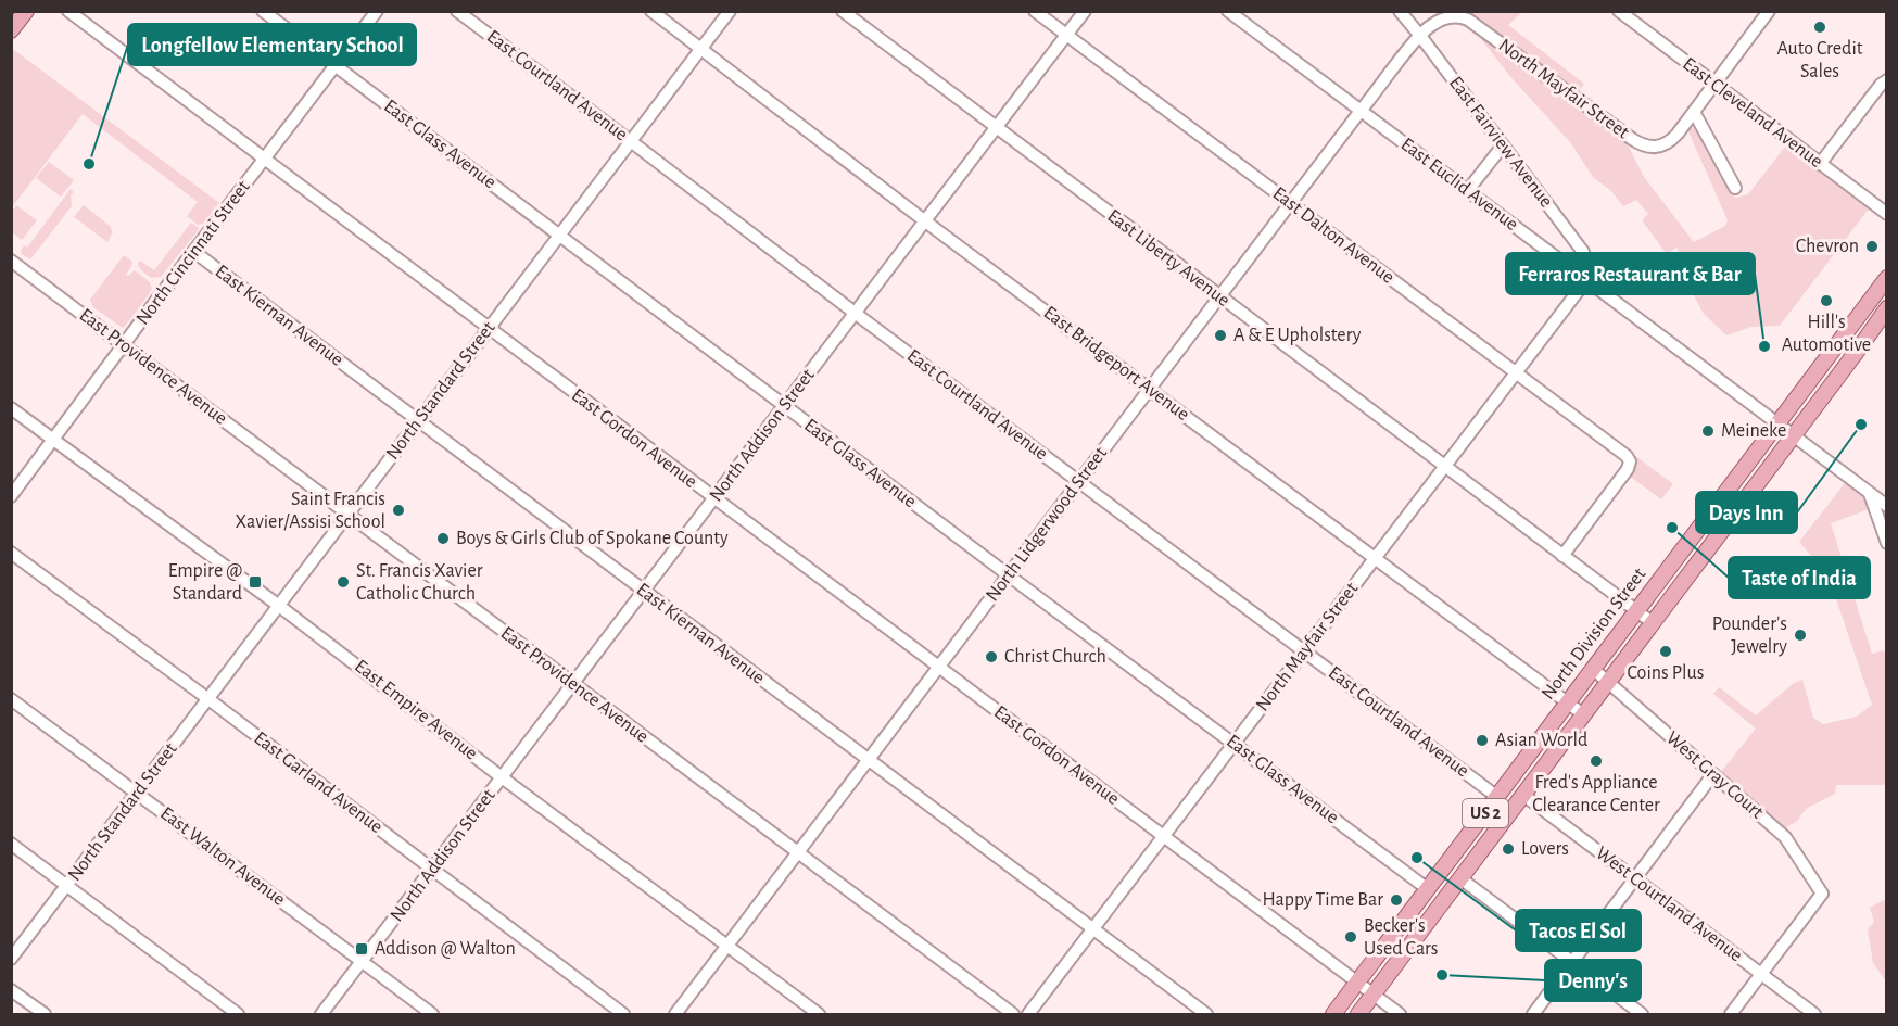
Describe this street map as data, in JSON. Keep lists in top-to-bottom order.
{
  "streets": {
    "main road": ["North Division Street", "US 2"],
    "street": [
      "East Courtland Avenue",
      "North Mayfair Street",
      "East Cleveland Avenue",
      "East Fairview Avenue",
      "East Glass Avenue",
      "East Euclid Avenue",
      "East Dalton Avenue",
      "North Cincinnati Street",
      "East Liberty Avenue",
      "East Kiernan Avenue",
      "East Bridgeport Avenue",
      "East Providence Avenue",
      "North Standard Street",
      "North Addison Street",
      "East Gordon Avenue",
      "North Lidgerwood Street",
      "East Empire Avenue",
      "West Gray Court",
      "East Garland Avenue",
      "East Walton Avenue",
      "West Courtland Avenue"
    ]
  },
  "crossings": [
    ["East Courtland Avenue", "North Mayfair Street"],
    ["East Courtland Avenue", "North Standard Street"],
    ["East Courtland Avenue", "North Addison Street"],
    ["East Courtland Avenue", "North Lidgerwood Street"],
    ["East Courtland Avenue", "North Division Street"],
    ["North Mayfair Street", "East Cleveland Avenue"],
    ["North Mayfair Street", "East Fairview Avenue"],
    ["North Mayfair Street", "East Glass Avenue"],
    ["North Mayfair Street", "East Euclid Avenue"],
    ["North Mayfair Street", "East Dalton Avenue"],
    ["North Mayfair Street", "East Liberty Avenue"],
    ["North Mayfair Street", "East Kiernan Avenue"],
    ["North Mayfair Street", "East Bridgeport Avenue"],
    ["North Mayfair Street", "East Gordon Avenue"],
    ["North Mayfair Street", "North Lidgerwood Street"],
    ["East Fairview Avenue", "East Euclid Avenue"],
    ["East Fairview Avenue", "North Lidgerwood Street"],
    ["East Glass Avenue", "North Cincinnati Street"],
    ["East Glass Avenue", "North Standard Street"],
    ["East Glass Avenue", "North Addison Street"],
    ["East Glass Avenue", "North Lidgerwood Street"],
    ["East Glass Avenue", "North Division Street"],
    ["East Euclid Avenue", "North Lidgerwood Street"],
    ["East Euclid Avenue", "North Division Street"],
    ["East Dalton Avenue", "East Liberty Avenue"],
    ["East Dalton Avenue", "North Addison Street"],
    ["East Dalton Avenue", "North Lidgerwood Street"],
    ["North Cincinnati Street", "East Kiernan Avenue"],
    ["North Cincinnati Street", "East Providence Avenue"],
    ["North Cincinnati Street", "East Gordon Avenue"],
    ["North Cincinnati Street", "East Empire Avenue"],
    ["East Liberty Avenue", "North Addison Street"],
    ["East Liberty Avenue", "North Lidgerwood Street"],
    ["East Liberty Avenue", "North Division Street"],
    ["East Kiernan Avenue", "North Standard Street"],
    ["East Kiernan Avenue", "North Addison Street"],
    ["East Kiernan Avenue", "North Lidgerwood Street"],
    ["East Bridgeport Avenue", "North Standard Street"],
    ["East Bridgeport Avenue", "North Addison Street"],
    ["East Bridgeport Avenue", "North Lidgerwood Street"],
    ["East Bridgeport Avenue", "North Division Street"],
    ["East Providence Avenue", "North Standard Street"],
    ["East Providence Avenue", "North Addison Street"],
    ["East Providence Avenue", "North Lidgerwood Street"],
    ["North Standard Street", "East Gordon Avenue"],
    ["North Standard Street", "East Empire Avenue"],
    ["North Standard Street", "East Garland Avenue"],
    ["North Standard Street", "East Walton Avenue"],
    ["North Addison Street", "East Gordon Avenue"],
    ["North Addison Street", "East Empire Avenue"],
    ["North Addison Street", "East Garland Avenue"],
    ["North Addison Street", "East Walton Avenue"],
    ["East Gordon Avenue", "North Lidgerwood Street"],
    ["East Gordon Avenue", "North Division Street"],
    ["North Lidgerwood Street", "East Empire Avenue"],
    ["North Division Street", "West Gray Court"],
    ["North Division Street", "West Courtland Avenue"],
    ["West Gray Court", "West Courtland Avenue"]
  ],
  "places": {
    "other": [
      "Auto Credit Sales",
      "Longfellow Elementary School",
      "Chevron",
      "Hill's Automotive",
      "A & E Upholstery",
      "Ferraros Restaurant & Bar",
      "Days Inn",
      "Meineke",
      "Saint Francis Xavier/Assisi School",
      "Taste of India",
      "Boys & Girls Club of Spokane County",
      "St. Francis Xavier Catholic Church",
      "Pounder's Jewelry",
      "Coins Plus",
      "Christ Church",
      "Asian World",
      "Fred's Appliance Clearance Center",
      "Lovers",
      "Tacos El Sol",
      "Happy Time Bar",
      "Becker's Used Cars",
      "Denny's"
    ],
    "transit": ["Empire @ Standard", "Addison @ Walton"]
  }
}
